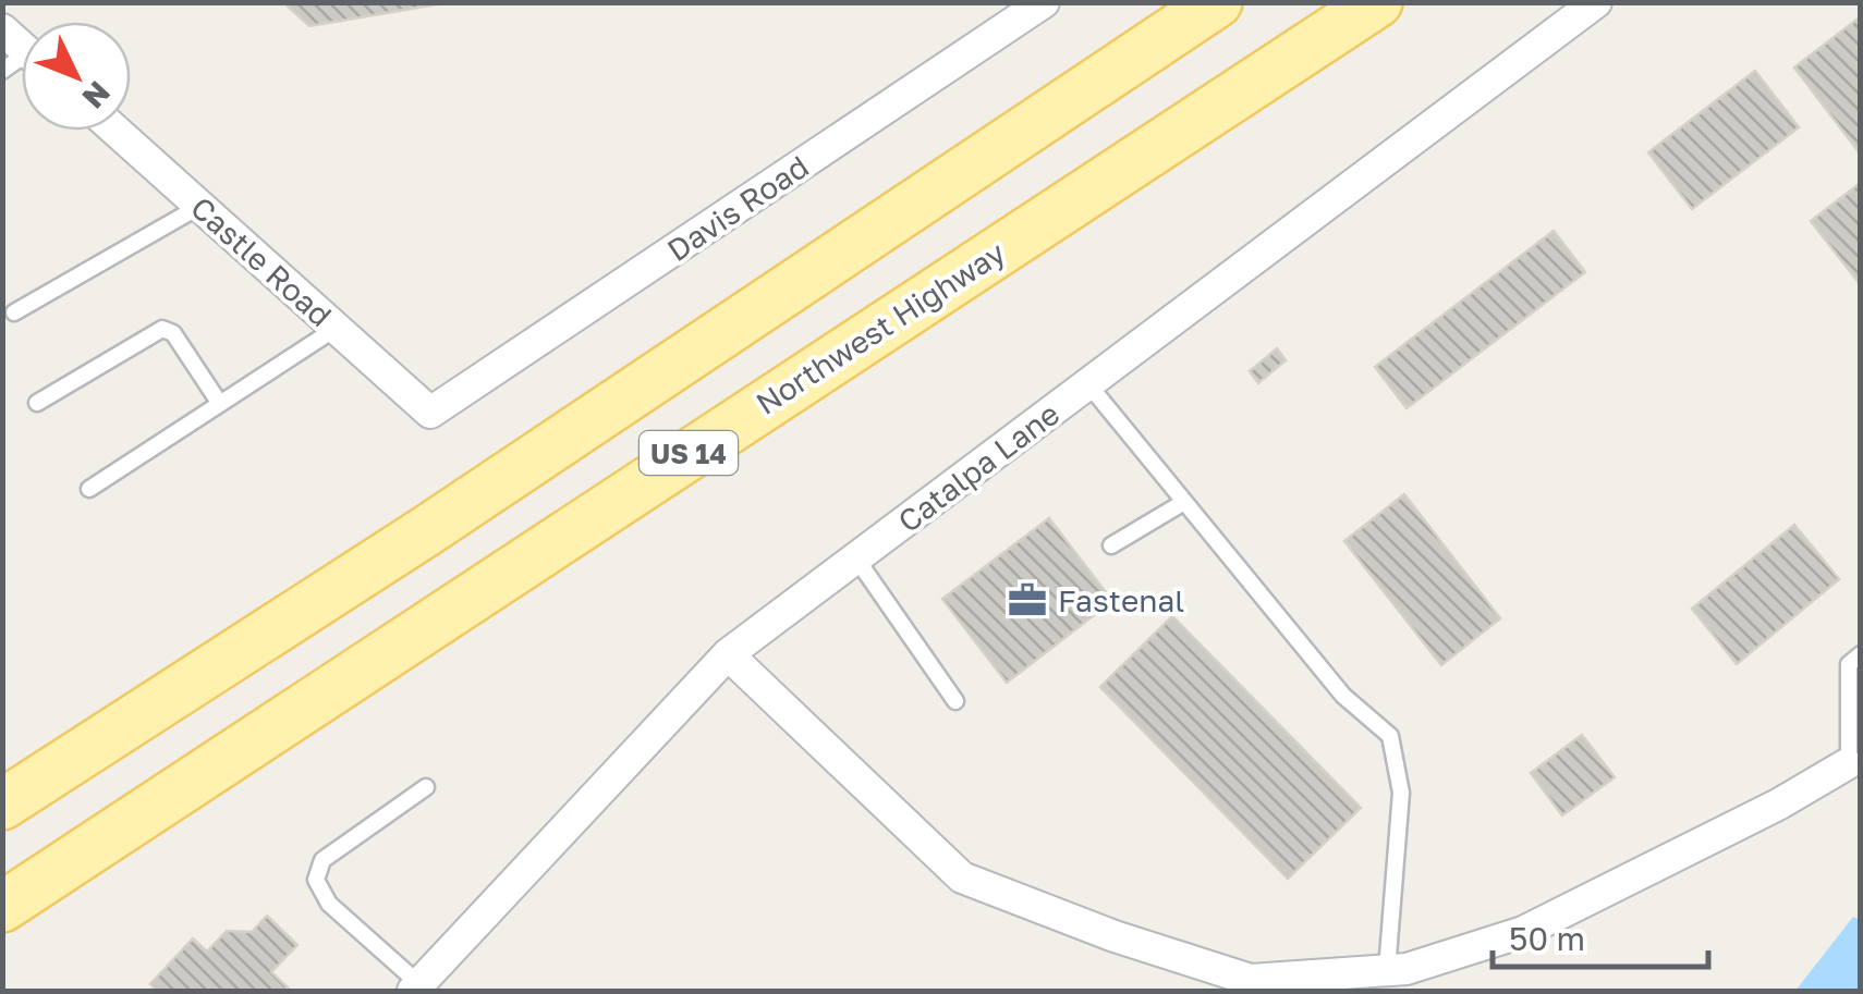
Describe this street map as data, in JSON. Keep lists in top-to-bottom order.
{
  "streets": {
    "main road": ["Northwest Highway", "US 14"],
    "street": ["Davis Road", "Castle Road", "Catalpa Lane"]
  },
  "crossings": [
    ["Davis Road", "Castle Road"]
  ],
  "places": {
    "office": ["Fastenal"]
  },
  "scale_bar": "50 m",
  "north": "bottom right"
}
